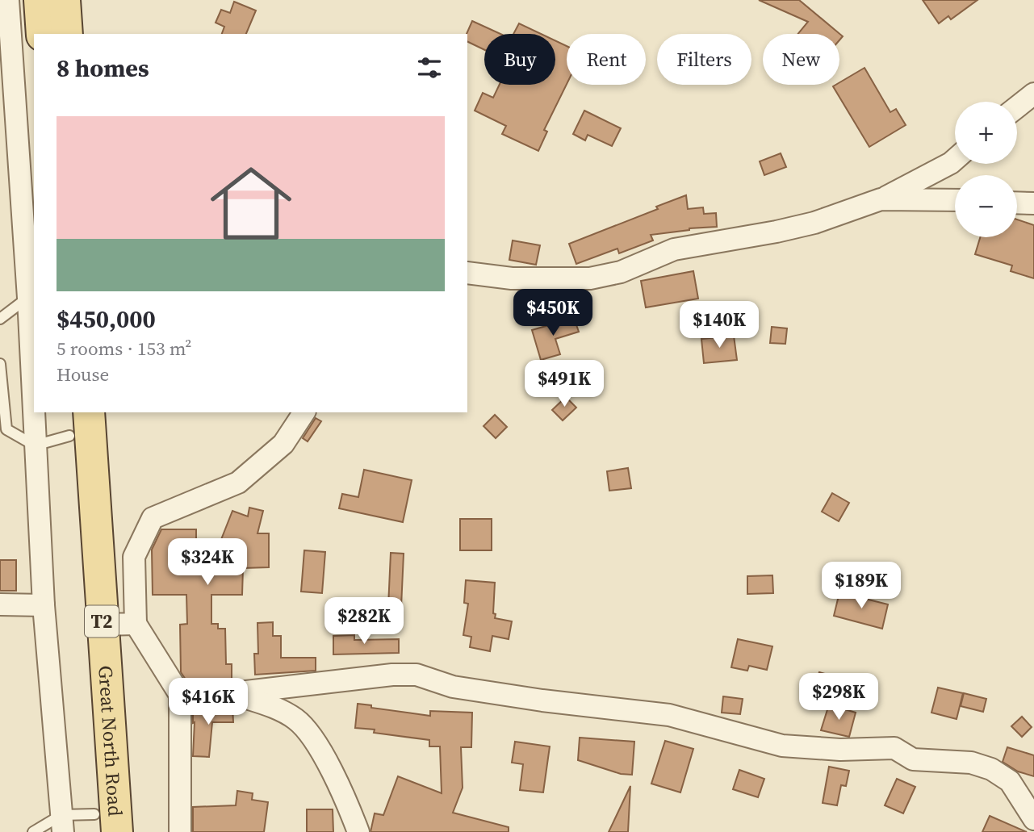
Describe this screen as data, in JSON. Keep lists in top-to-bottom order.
{
  "streets": {
    "main road": ["T2", "Great North Road"]
  },
  "page": {
    "chip": [
      "Buy",
      "Rent",
      "Filters",
      "New"
    ],
    "heading": "8 homes",
    "map_buttons": ["+", "−"],
    "list": [
      {
        "name": "$450,000",
        "note": "5 rooms · 153 m² · House"
      }
    ],
    "price": [
      "$450K",
      "$140K",
      "$491K",
      "$324K",
      "$189K",
      "$282K",
      "$298K",
      "$416K"
    ]
  }
}
